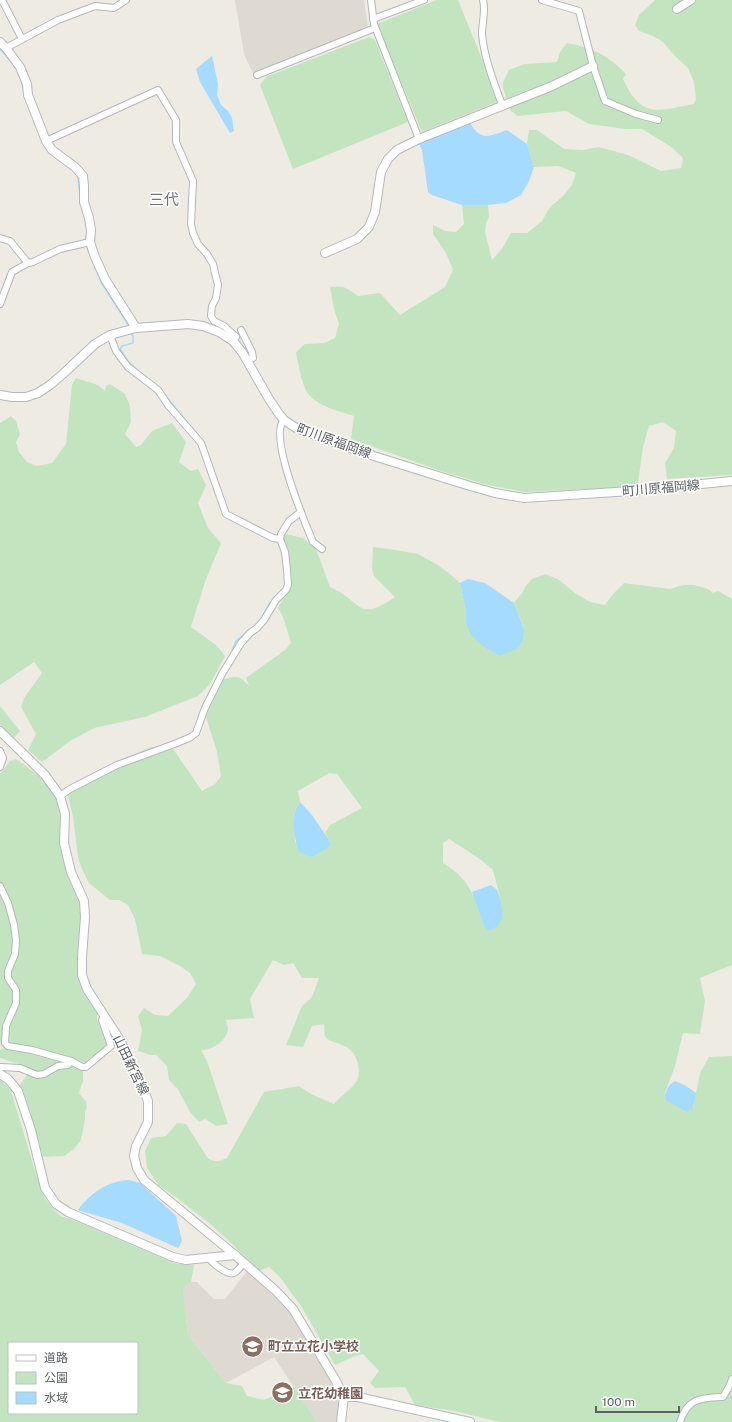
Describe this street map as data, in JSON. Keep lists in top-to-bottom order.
{
  "streets": {
    "main road": ["町川原福岡線", "山田新宮線"]
  },
  "districts": ["三代"],
  "places": {
    "school or university": ["町立立花小学校", "立花幼稚園"]
  },
  "legend": ["道路", "公園", "水域"],
  "scale_bar": "100 m"
}
